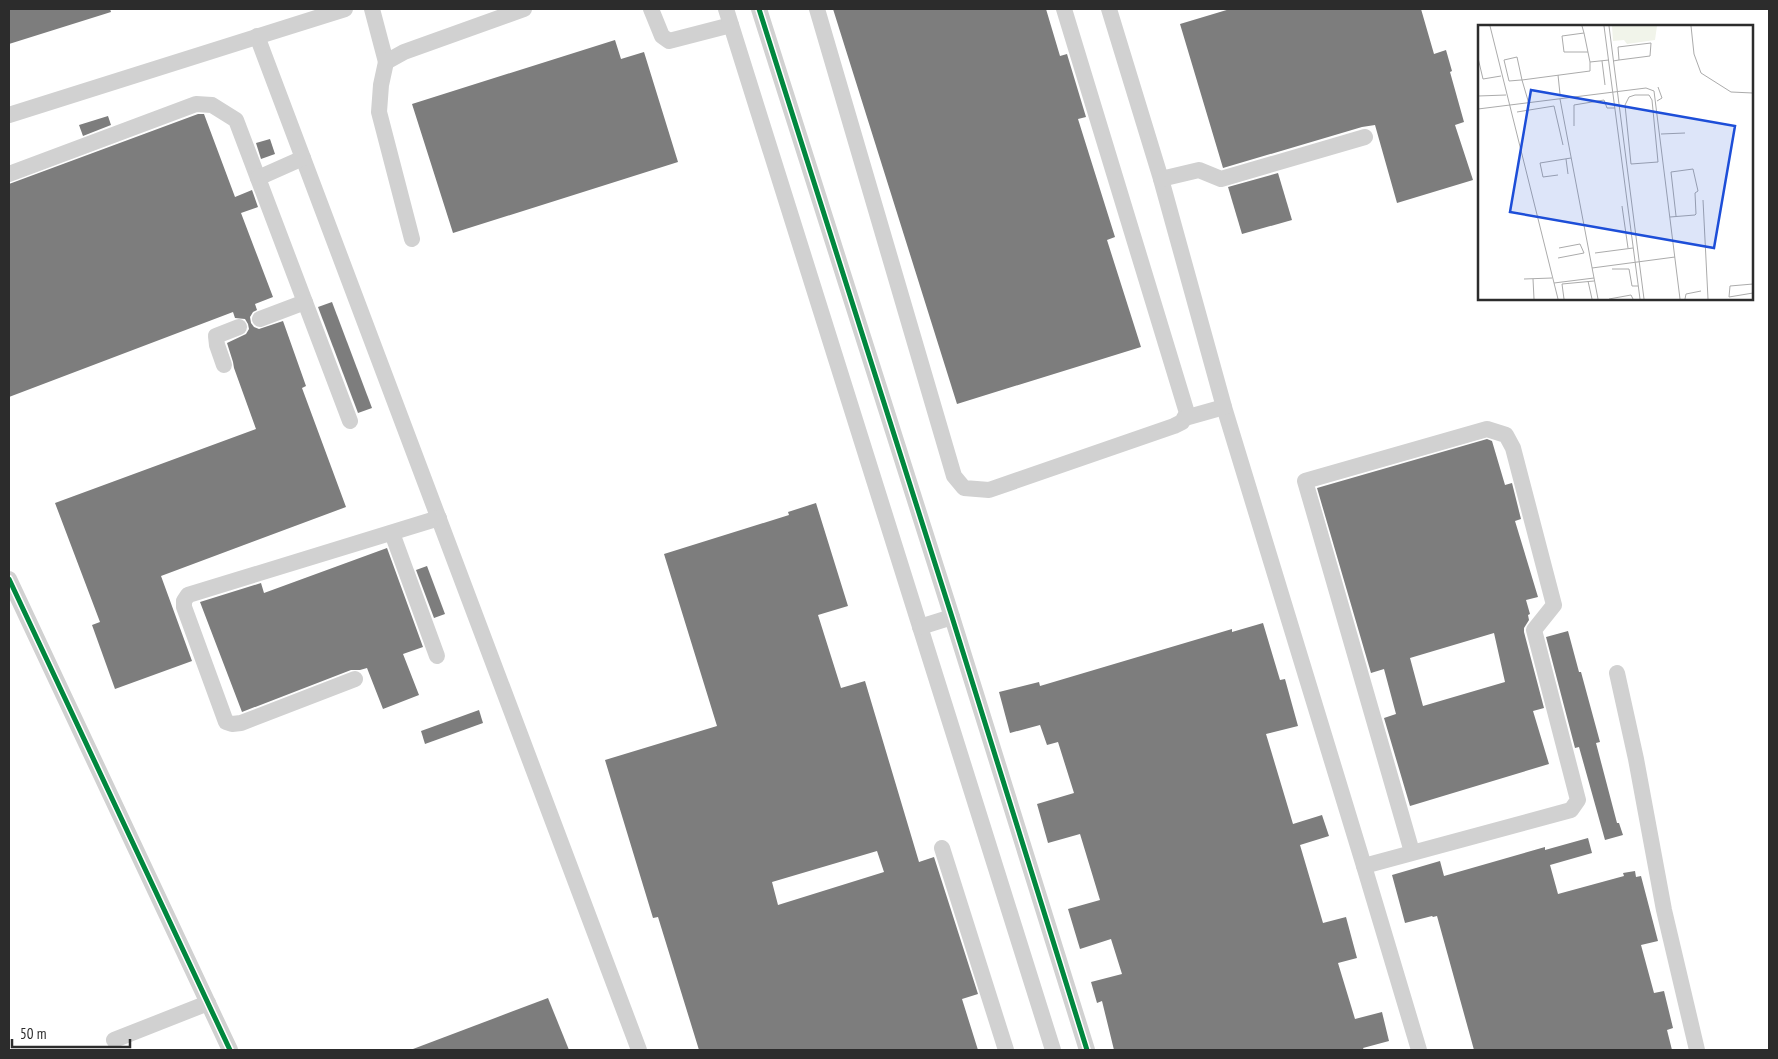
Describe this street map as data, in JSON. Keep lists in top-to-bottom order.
{
  "scale_bar": "50 m"
}
